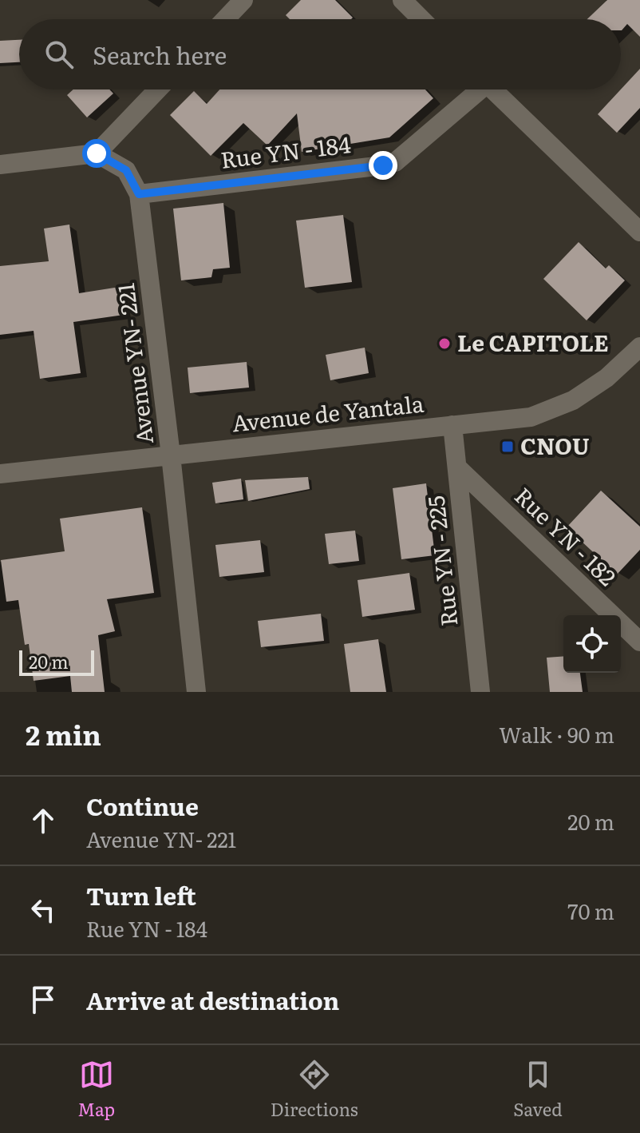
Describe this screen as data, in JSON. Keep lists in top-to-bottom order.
{
  "streets": {
    "street": [
      "Rue YN - 184",
      "Avenue YN- 221",
      "Avenue de Yantala",
      "Rue YN - 182",
      "Rue YN - 225"
    ]
  },
  "crossings": [
    ["Rue YN - 184", "Avenue YN- 221"],
    ["Avenue YN- 221", "Avenue de Yantala"],
    ["Avenue de Yantala", "Rue YN - 225"],
    ["Rue YN - 182", "Rue YN - 225"]
  ],
  "places": {
    "other": ["Le CAPITOLE"],
    "transit": ["CNOU"]
  },
  "scale_bar": "20 m",
  "page": {
    "search": "Search here",
    "scale": "20 m",
    "heading": ["2 min", "Walk · 90 m"],
    "list": [
      ["Continue", "Avenue YN- 221", "20 m"],
      ["Turn left", "Rue YN - 184", "70 m"],
      "Arrive at destination"
    ],
    "nav": ["Map", "Directions", "Saved"]
  }
}
